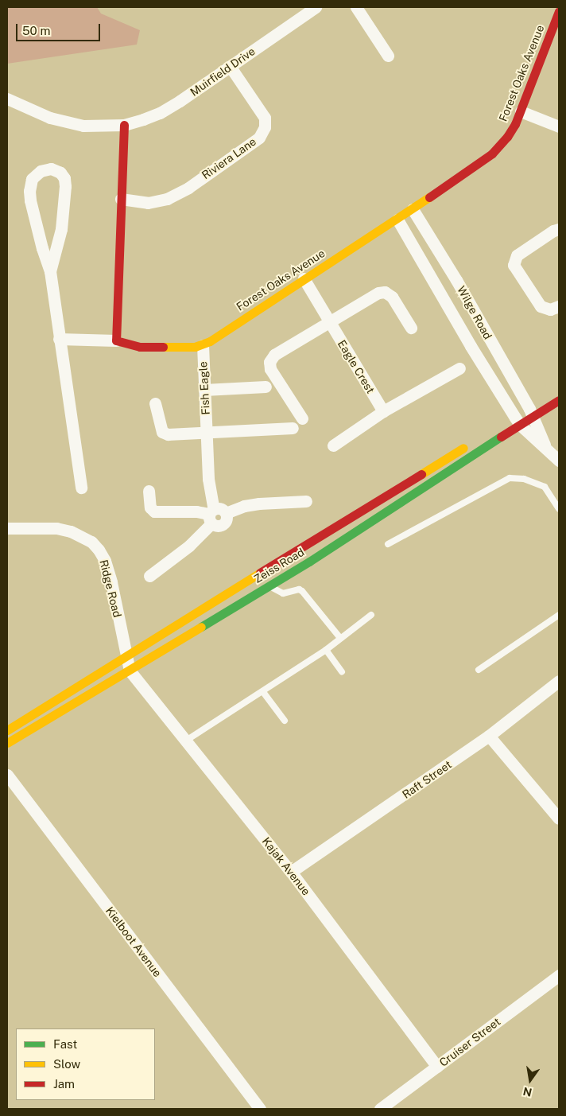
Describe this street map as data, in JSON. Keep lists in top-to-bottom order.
{
  "streets": {
    "street": [
      "Muirfield Drive",
      "Forest Oaks Avenue",
      "Riviera Lane",
      "Wilge Road",
      "Eagle Crest",
      "Fish Eagle",
      "Zeiss Road",
      "Ridge Road",
      "Raft Street",
      "Kajak Avenue",
      "Kielboot Avenue",
      "Cruiser Street"
    ]
  },
  "crossings": [
    ["Muirfield Drive", "Riviera Lane"],
    ["Forest Oaks Avenue", "Wilge Road"],
    ["Forest Oaks Avenue", "Eagle Crest"],
    ["Forest Oaks Avenue", "Fish Eagle"],
    ["Wilge Road", "Zeiss Road"],
    ["Zeiss Road", "Ridge Road"],
    ["Zeiss Road", "Kajak Avenue"],
    ["Ridge Road", "Kajak Avenue"],
    ["Raft Street", "Kajak Avenue"],
    ["Kajak Avenue", "Cruiser Street"]
  ],
  "legend": ["Fast", "Slow", "Jam"],
  "scale_bar": "50 m",
  "north": "bottom"
}
